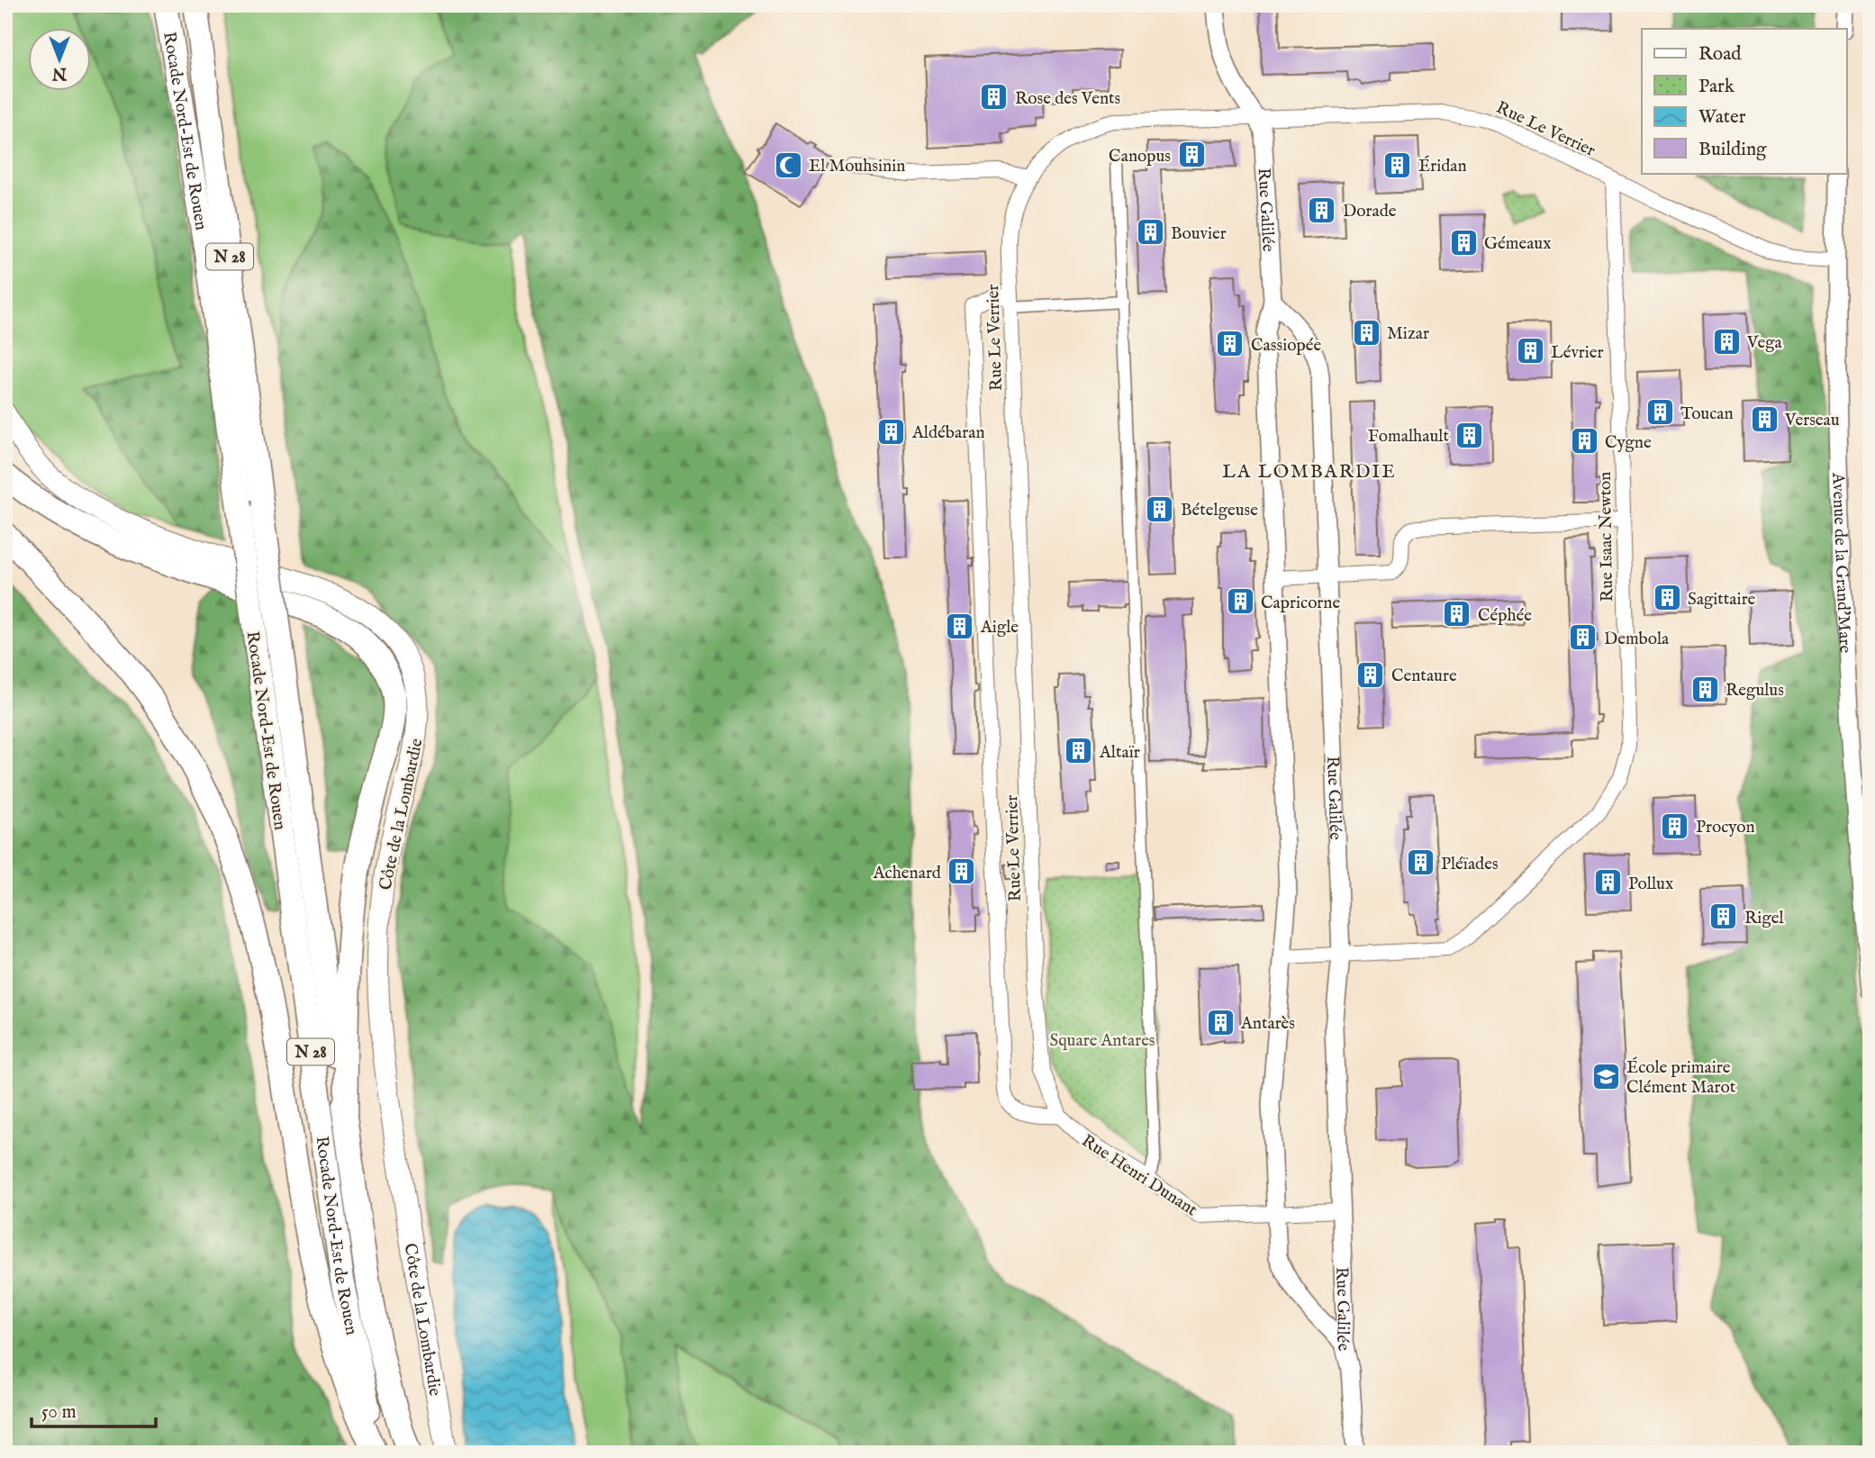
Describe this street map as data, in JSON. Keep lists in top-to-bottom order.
{
  "streets": {
    "highway": ["Rocade Nord-Est de Rouen", "N 28"],
    "main road": ["Côte de la Lombardie"],
    "street": [
      "Rue Le Verrier",
      "Rue Galilée",
      "Rue Isaac Newton",
      "Avenue de la Grand'Mare",
      "Rue Henri Dunant"
    ]
  },
  "crossings": [
    ["Rue Le Verrier", "Rue Galilée"],
    ["Rue Le Verrier", "Rue Isaac Newton"],
    ["Rue Le Verrier", "Rue Henri Dunant"],
    ["Rue Galilée", "Rue Isaac Newton"],
    ["Rue Galilée", "Rue Henri Dunant"]
  ],
  "districts": ["LA LOMBARDIE"],
  "parks": ["Square Antares"],
  "places": {
    "building": [
      "Rose des Vents",
      "Canopus",
      "Éridan",
      "Dorade",
      "Bouvier",
      "Gémeaux",
      "Mizar",
      "Vega",
      "Cassiopée",
      "Lévrier",
      "Toucan",
      "Verseau",
      "Aldébaran",
      "Fomalhault",
      "Cygne",
      "Bételgeuse",
      "Sagittaire",
      "Capricorne",
      "Céphée",
      "Aigle",
      "Dembola",
      "Centaure",
      "Regulus",
      "Altaïr",
      "Procyon",
      "Pléïades",
      "Achenard",
      "Pollux",
      "Rigel",
      "Antarès"
    ],
    "mosque": ["El Mouhsinin"],
    "school or university": ["École primaire Clément Marot"]
  },
  "legend": [
    "Road",
    "Park",
    "Water",
    "Building"
  ],
  "scale_bar": "50 m",
  "north": "bottom"
}
